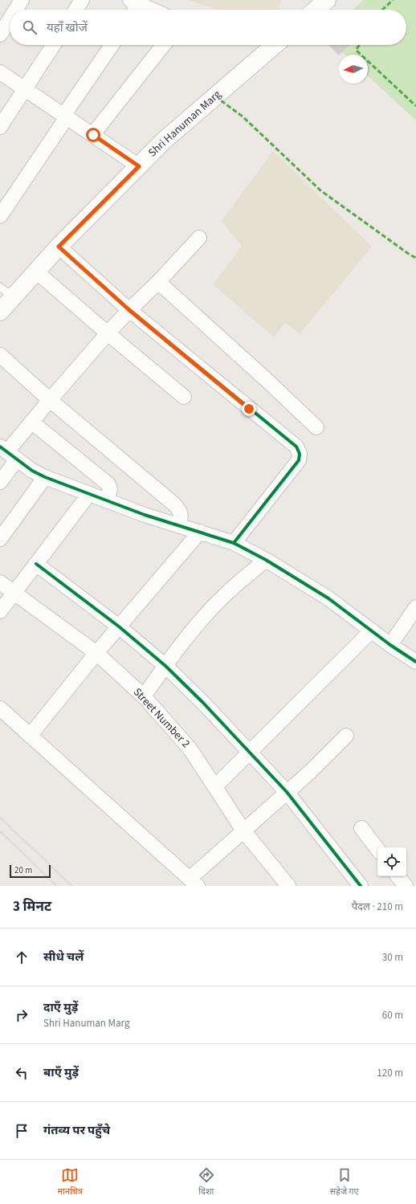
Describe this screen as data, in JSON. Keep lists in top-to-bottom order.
{
  "streets": {
    "street": ["Shri Hanuman Marg", "Street Number 2"]
  },
  "scale_bar": "20 m",
  "north": "left",
  "page": {
    "search": "यहाँ खोजें",
    "scale": "20 m",
    "heading": ["3 मिनट", "पैदल · 210 m"],
    "list": [
      ["सीधे चलें", "30 m"],
      ["दाएँ मुड़ें", "Shri Hanuman Marg", "60 m"],
      ["बाएँ मुड़ें", "120 m"],
      "गंतव्य पर पहुँचे"
    ],
    "nav": ["मानचित्र", "दिशा", "सहेजे गए"]
  }
}
